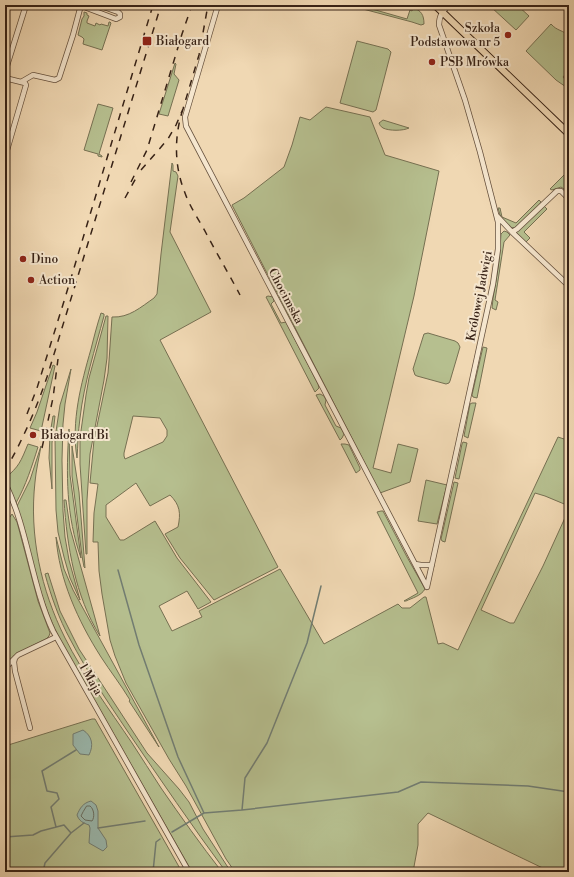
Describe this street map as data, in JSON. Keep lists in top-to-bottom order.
{
  "streets": {
    "street": ["Chocimska", "Królowej Jadwigi", "1 Maja"]
  },
  "crossings": [
    ["Chocimska", "Królowej Jadwigi"]
  ],
  "places": {
    "other": [
      "Szkoła Podstawowa nr 5",
      "PSB Mrówka",
      "Dino",
      "Action",
      "Białogard Bi"
    ],
    "transit": ["Białogard"]
  }
}
